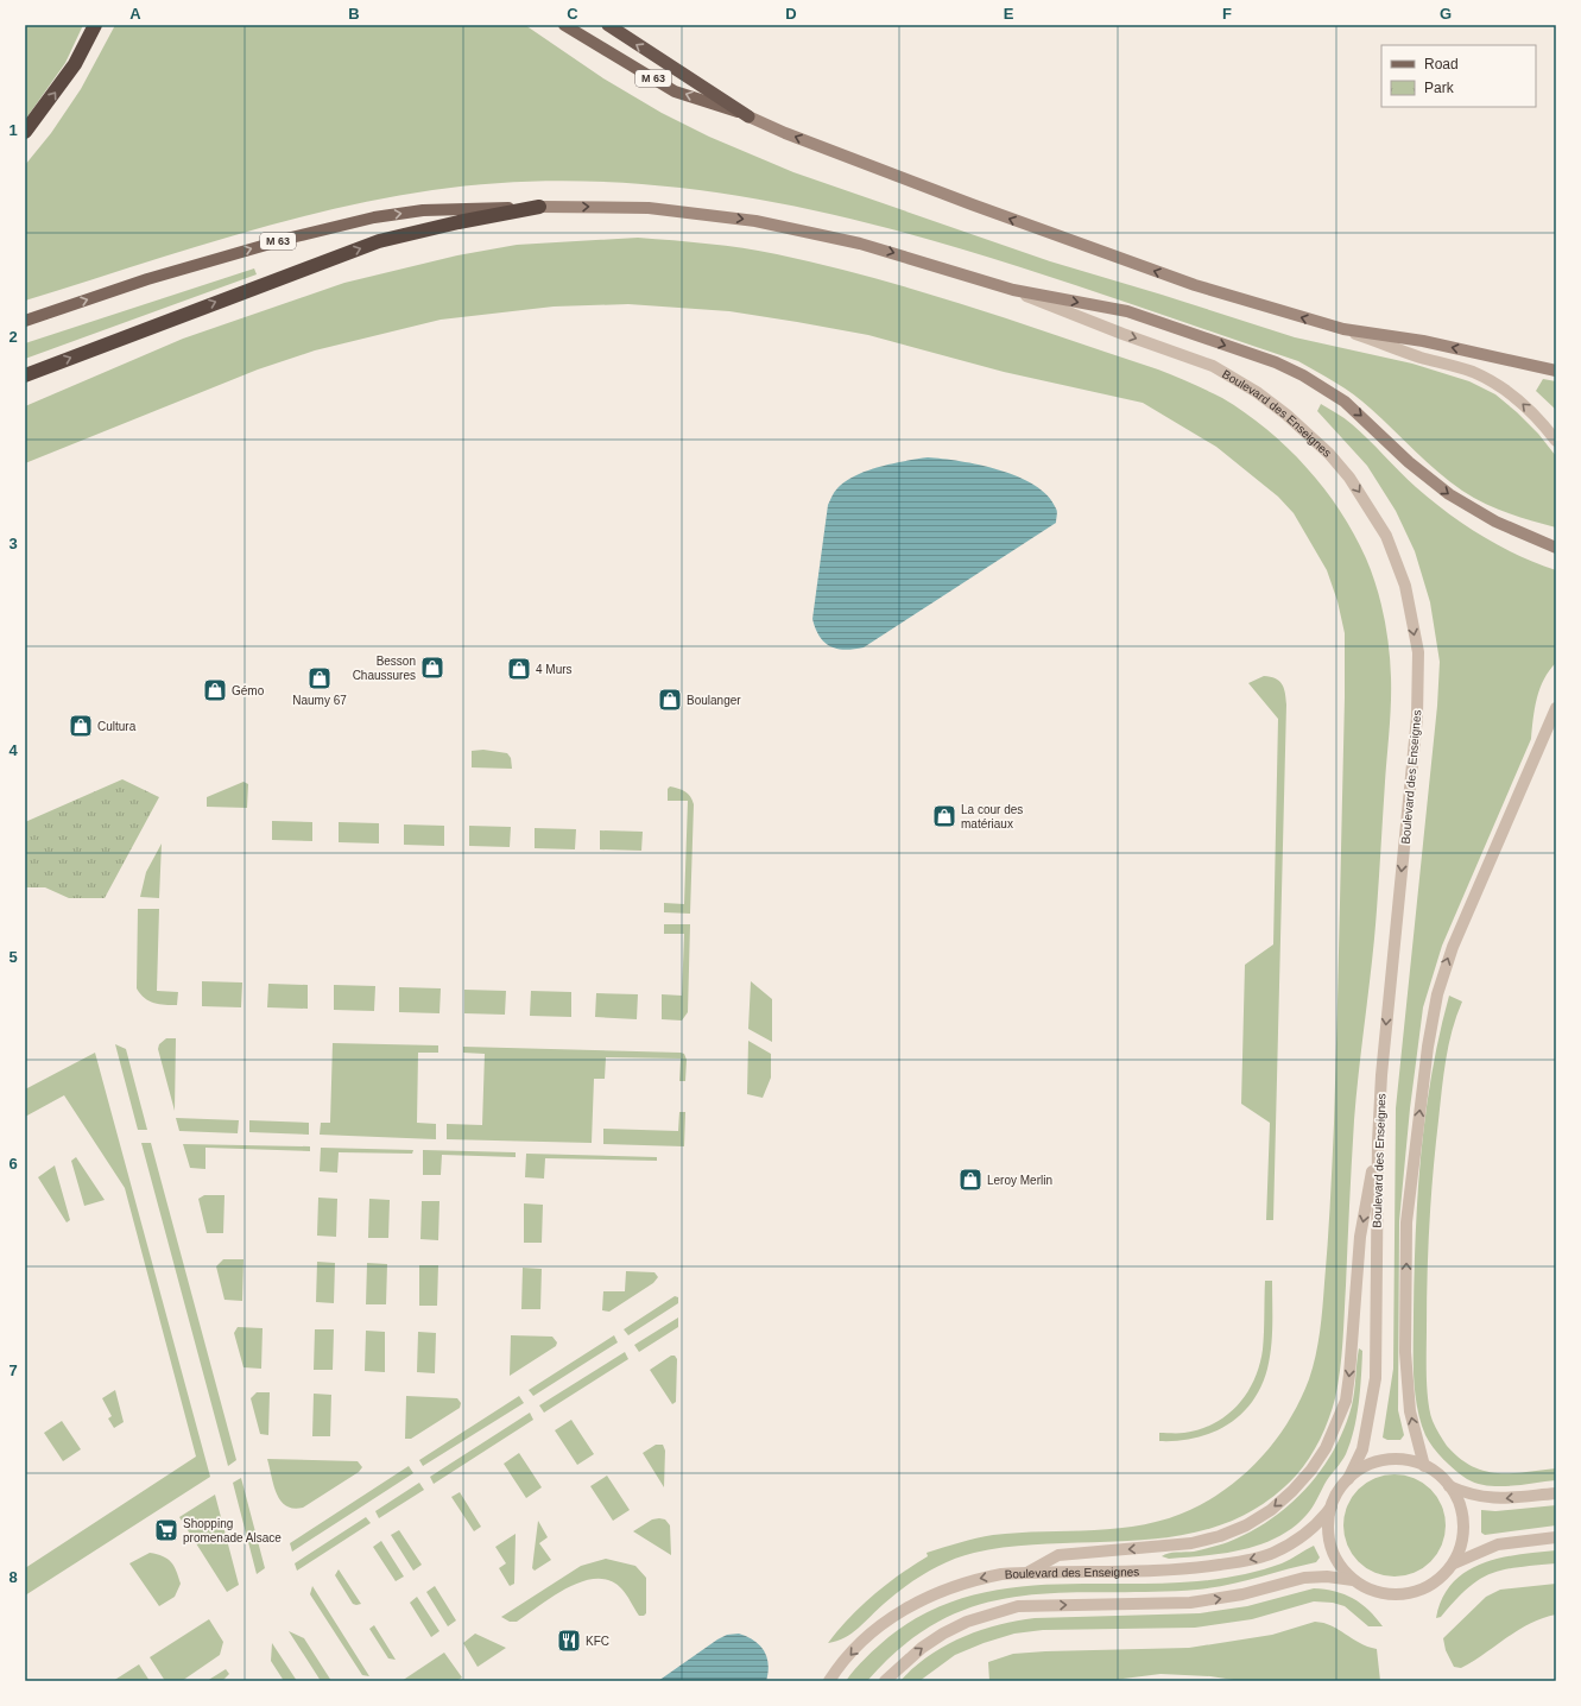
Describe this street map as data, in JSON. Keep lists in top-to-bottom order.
{
  "streets": {
    "main road": ["M 63"],
    "street": ["Boulevard des Enseignes"]
  },
  "crossings": [
    ["M 63", "Boulevard des Enseignes"]
  ],
  "places": {
    "shop": [
      "Besson Chaussures",
      "4 Murs",
      "Naumy 67",
      "Gémo",
      "Boulanger",
      "Cultura",
      "La cour des matériaux",
      "Leroy Merlin"
    ],
    "supermarket": ["Shopping promenade Alsace"],
    "restaurant": ["KFC"]
  },
  "legend": ["Road", "Park"],
  "grid": {
    "columns": [
      "A",
      "B",
      "C",
      "D",
      "E",
      "F",
      "G"
    ],
    "rows": [
      "1",
      "2",
      "3",
      "4",
      "5",
      "6",
      "7",
      "8"
    ]
  }
}
